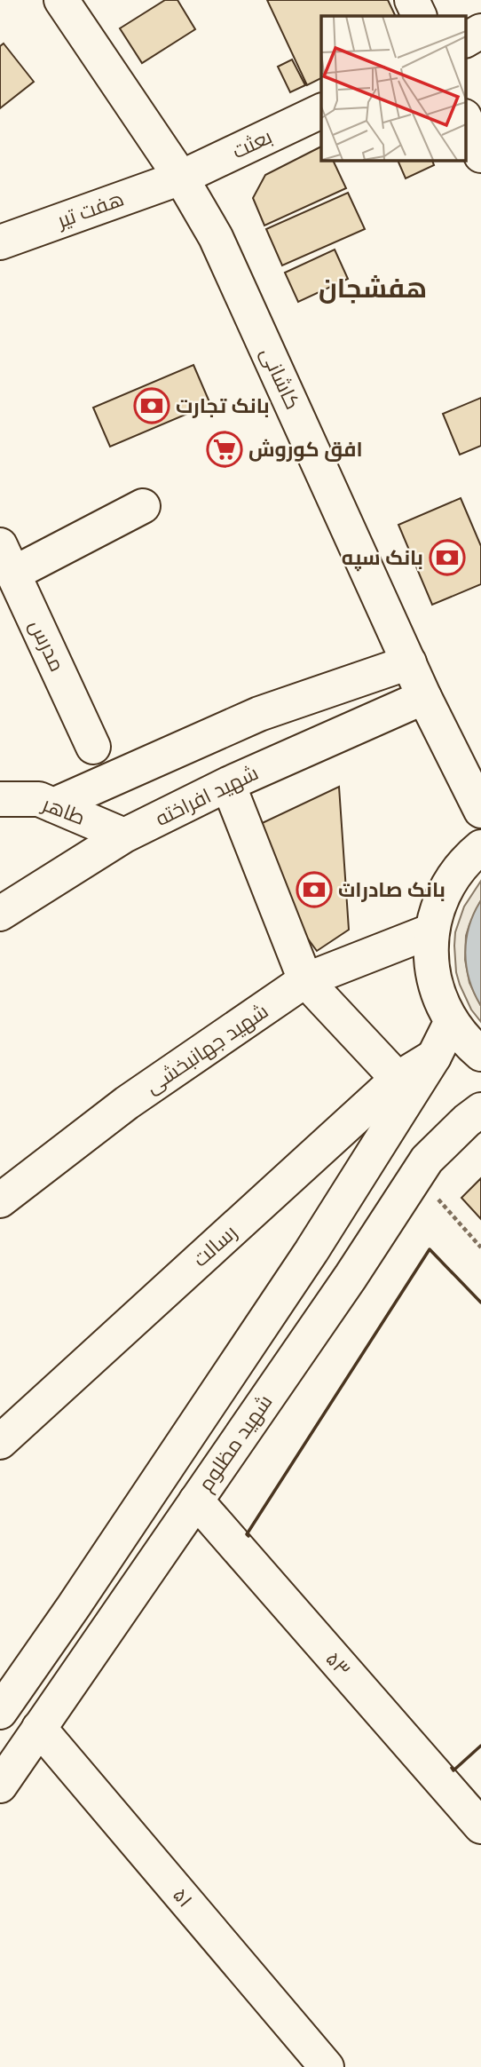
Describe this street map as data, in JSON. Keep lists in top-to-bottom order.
{
  "streets": {
    "street": [
      "بعثت",
      "هفت تیر",
      "کاشانی",
      "مدرس",
      "شهید افراخته",
      "طاهر",
      "شهید جهانبخشی",
      "رسالت",
      "شهید مظلوم",
      "۵۳",
      "۵۱"
    ]
  },
  "crossings": [
    ["بعثت", "هفت تیر"],
    ["بعثت", "کاشانی"],
    ["هفت تیر", "کاشانی"],
    ["کاشانی", "شهید افراخته"],
    ["شهید افراخته", "طاهر"],
    ["رسالت", "شهید مظلوم"],
    ["شهید مظلوم", "۵۳"],
    ["شهید مظلوم", "۵۱"]
  ],
  "districts": ["هفشجان"],
  "places": {
    "bank": ["بانک تجارت", "بانک سپه", "بانک صادرات"],
    "supermarket": ["افق کوروش"]
  }
}
